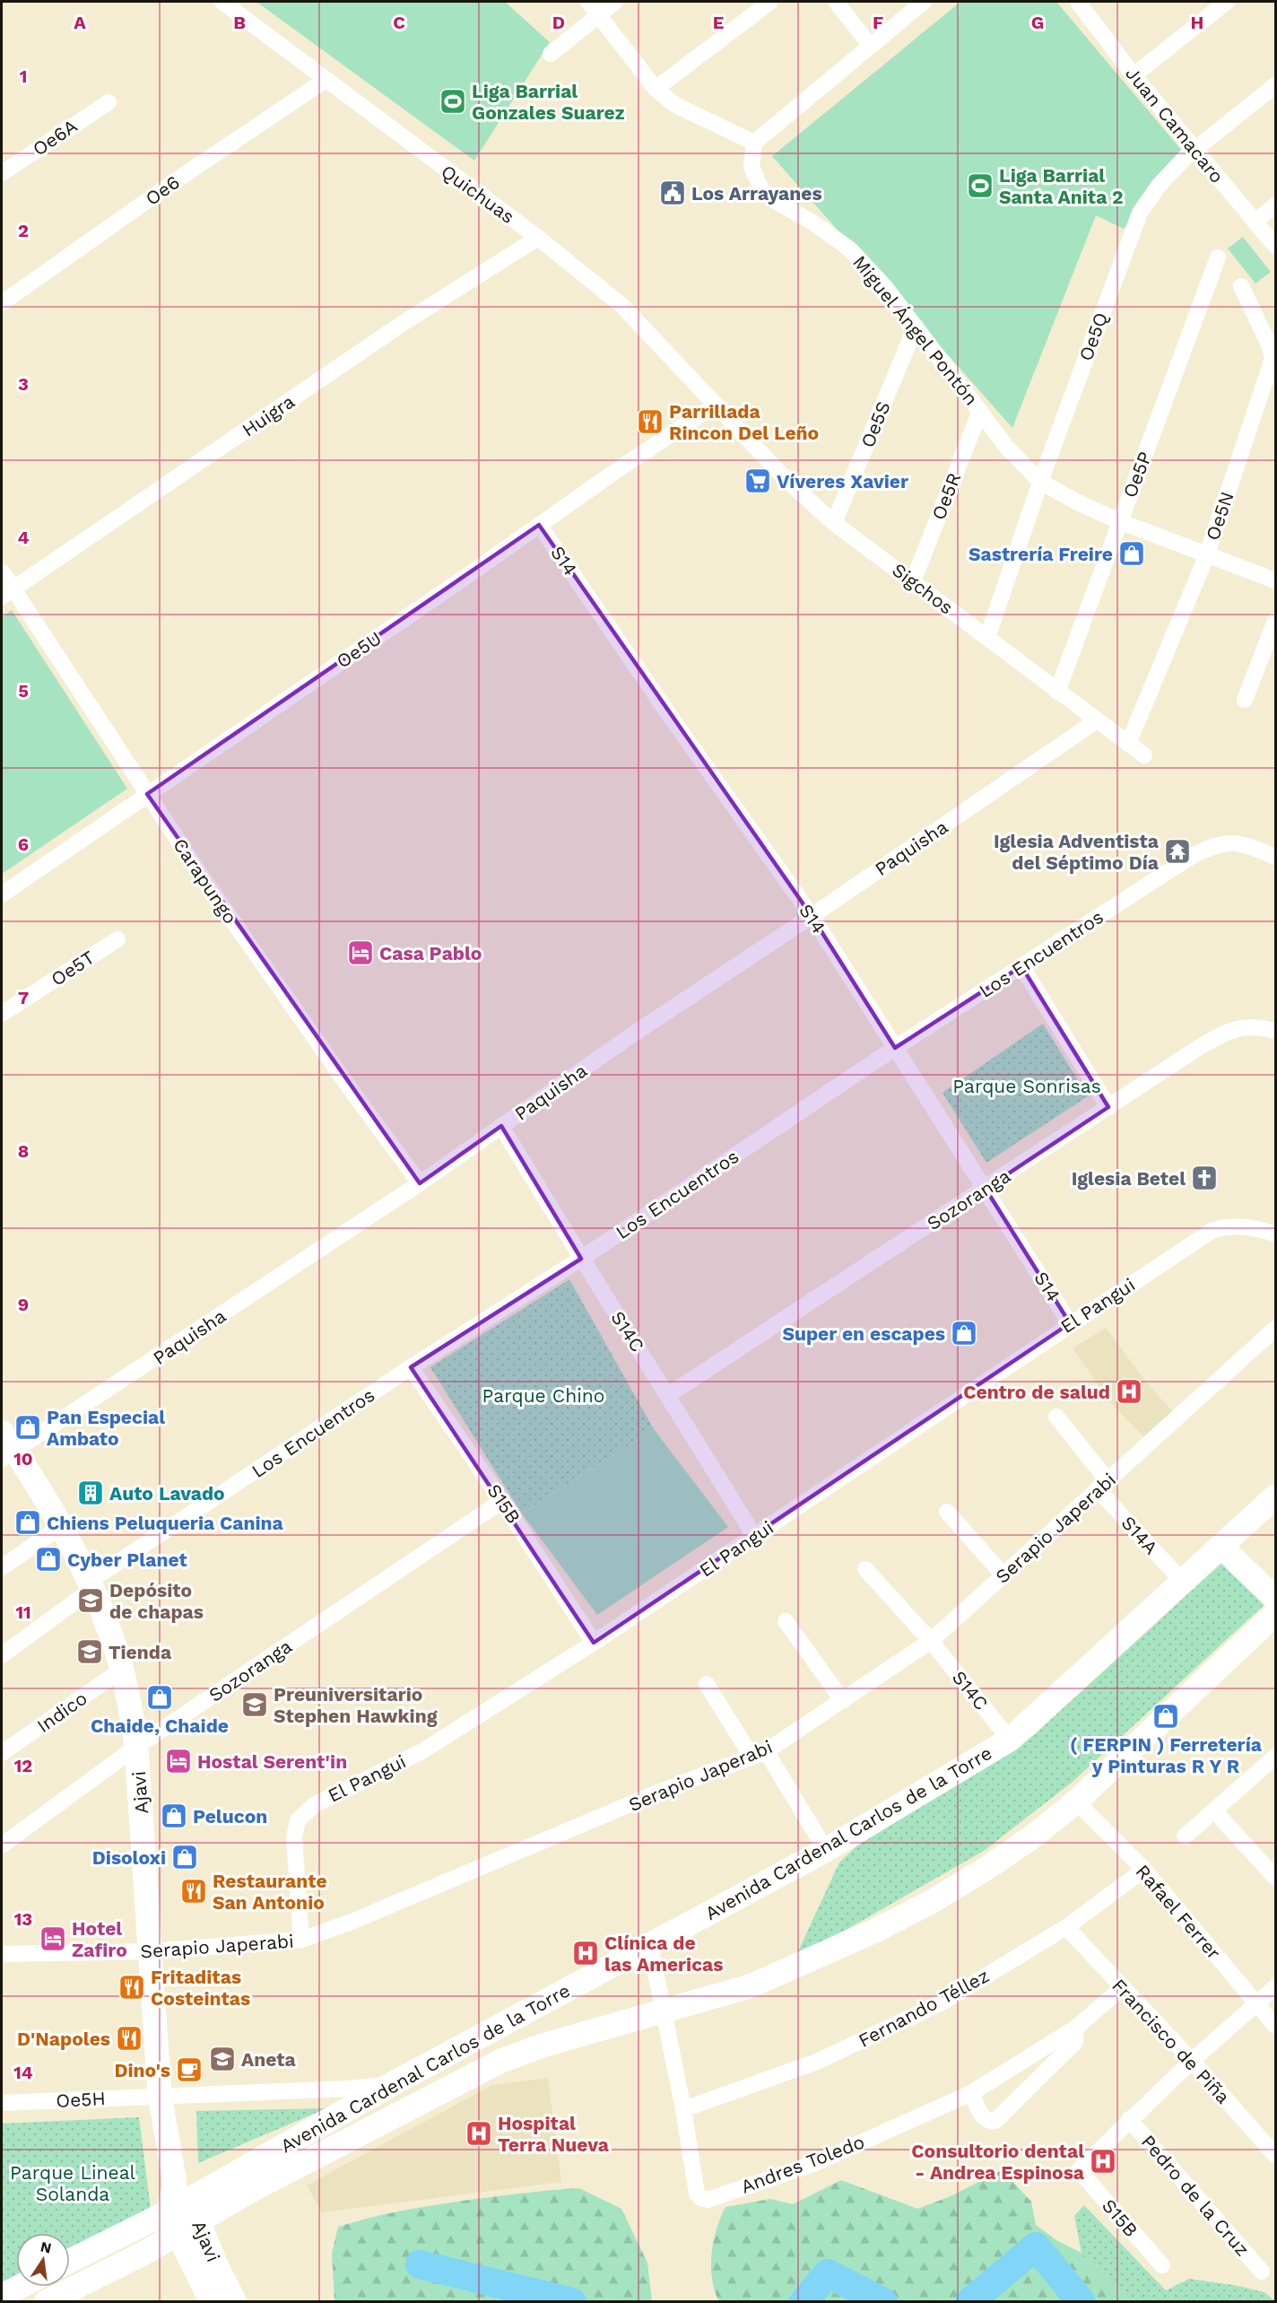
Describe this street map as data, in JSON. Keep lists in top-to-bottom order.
{
  "streets": {
    "street": [
      "Juan Camacaro",
      "Oe6A",
      "Oe6",
      "Quichuas",
      "Miguel Ángel Pontón",
      "Oe5Q",
      "Huigra",
      "Oe5S",
      "Oe5P",
      "Oe5R",
      "Oe5N",
      "S14",
      "Sigchos",
      "Oe5U",
      "Paquisha",
      "Carapungo",
      "Los Encuentros",
      "Oe5T",
      "Sozoranga",
      "El Pangui",
      "S14C",
      "S15B",
      "Serapio Japerabi",
      "S14A",
      "Indico",
      "Ajavi",
      "Avenida Cardenal Carlos de la Torre",
      "Rafael Ferrer",
      "Fernando Téllez",
      "Francisco de Piña",
      "Oe5H",
      "Andres Toledo",
      "Pedro de la Cruz"
    ]
  },
  "crossings": [
    ["Juan Camacaro", "Oe5Q"],
    ["Oe6", "Quichuas"],
    ["Quichuas", "Huigra"],
    ["Quichuas", "Sigchos"],
    ["Quichuas", "Oe5U"],
    ["Miguel Ángel Pontón", "Oe5Q"],
    ["Miguel Ángel Pontón", "Oe5S"],
    ["Miguel Ángel Pontón", "Oe5P"],
    ["Miguel Ángel Pontón", "Oe5R"],
    ["Miguel Ángel Pontón", "Oe5N"],
    ["Oe5Q", "Sigchos"],
    ["Huigra", "Carapungo"],
    ["Oe5S", "Sigchos"],
    ["Oe5P", "Sigchos"],
    ["Oe5R", "Sigchos"],
    ["Oe5N", "Sigchos"],
    ["S14", "Oe5U"],
    ["S14", "Paquisha"],
    ["S14", "Los Encuentros"],
    ["S14", "Sozoranga"],
    ["S14", "El Pangui"],
    ["Sigchos", "Oe5U"],
    ["Sigchos", "Paquisha"],
    ["Oe5U", "Carapungo"],
    ["Paquisha", "Carapungo"],
    ["Paquisha", "S14C"],
    ["Paquisha", "Ajavi"],
    ["Los Encuentros", "S14C"],
    ["Los Encuentros", "S15B"],
    ["Los Encuentros", "Ajavi"],
    ["Sozoranga", "S14C"],
    ["Sozoranga", "S15B"],
    ["Sozoranga", "Ajavi"],
    ["El Pangui", "S14C"],
    ["El Pangui", "S15B"],
    ["El Pangui", "Serapio Japerabi"],
    ["S14C", "Serapio Japerabi"],
    ["S14C", "Avenida Cardenal Carlos de la Torre"],
    ["S15B", "Pedro de la Cruz"],
    ["Serapio Japerabi", "S14A"],
    ["Serapio Japerabi", "Ajavi"],
    ["S14A", "Avenida Cardenal Carlos de la Torre"],
    ["Indico", "Ajavi"],
    ["Ajavi", "Avenida Cardenal Carlos de la Torre"],
    ["Ajavi", "Oe5H"],
    ["Avenida Cardenal Carlos de la Torre", "Rafael Ferrer"],
    ["Avenida Cardenal Carlos de la Torre", "Oe5H"],
    ["Avenida Cardenal Carlos de la Torre", "Andres Toledo"],
    ["Rafael Ferrer", "Fernando Téllez"],
    ["Fernando Téllez", "Francisco de Piña"],
    ["Fernando Téllez", "Andres Toledo"],
    ["Francisco de Piña", "Andres Toledo"]
  ],
  "parks": ["Parque Sonrisas", "Parque Chino", "Parque Lineal Solanda"],
  "places": {
    "sports": ["Liga Barrial Gonzales Suarez", "Liga Barrial Santa Anita 2"],
    "public building": ["Los Arrayanes"],
    "restaurant": [
      "Parrillada Rincon Del Leño",
      "Restaurante San Antonio",
      "Fritaditas Costeintas",
      "D'Napoles"
    ],
    "supermarket": ["Víveres Xavier"],
    "shop": [
      "Sastrería Freire",
      "Super en escapes",
      "Pan Especial Ambato",
      "Chiens Peluqueria Canina",
      "Cyber Planet",
      "Chaide, Chaide",
      "( FERPIN ) Ferretería y Pinturas R Y R",
      "Pelucon",
      "Disoloxi"
    ],
    "temple": ["Iglesia Adventista del Séptimo Día"],
    "hotel": ["Casa Pablo", "Hostal Serent'in", "Hotel Zafiro"],
    "church": ["Iglesia Betel"],
    "hospital": [
      "Centro de salud",
      "Clínica de las Americas",
      "Hospital Terra Nueva",
      "Consultorio dental - Andrea Espinosa"
    ],
    "building": ["Auto Lavado"],
    "school or university": [
      "Depósito de chapas",
      "Tienda",
      "Preuniversitario Stephen Hawking",
      "Aneta"
    ],
    "cafe": ["Dino's"]
  },
  "north": "top",
  "grid": {
    "columns": [
      "A",
      "B",
      "C",
      "D",
      "E",
      "F",
      "G",
      "H"
    ],
    "rows": [
      "1",
      "2",
      "3",
      "4",
      "5",
      "6",
      "7",
      "8",
      "9",
      "10",
      "11",
      "12",
      "13",
      "14"
    ]
  }
}
